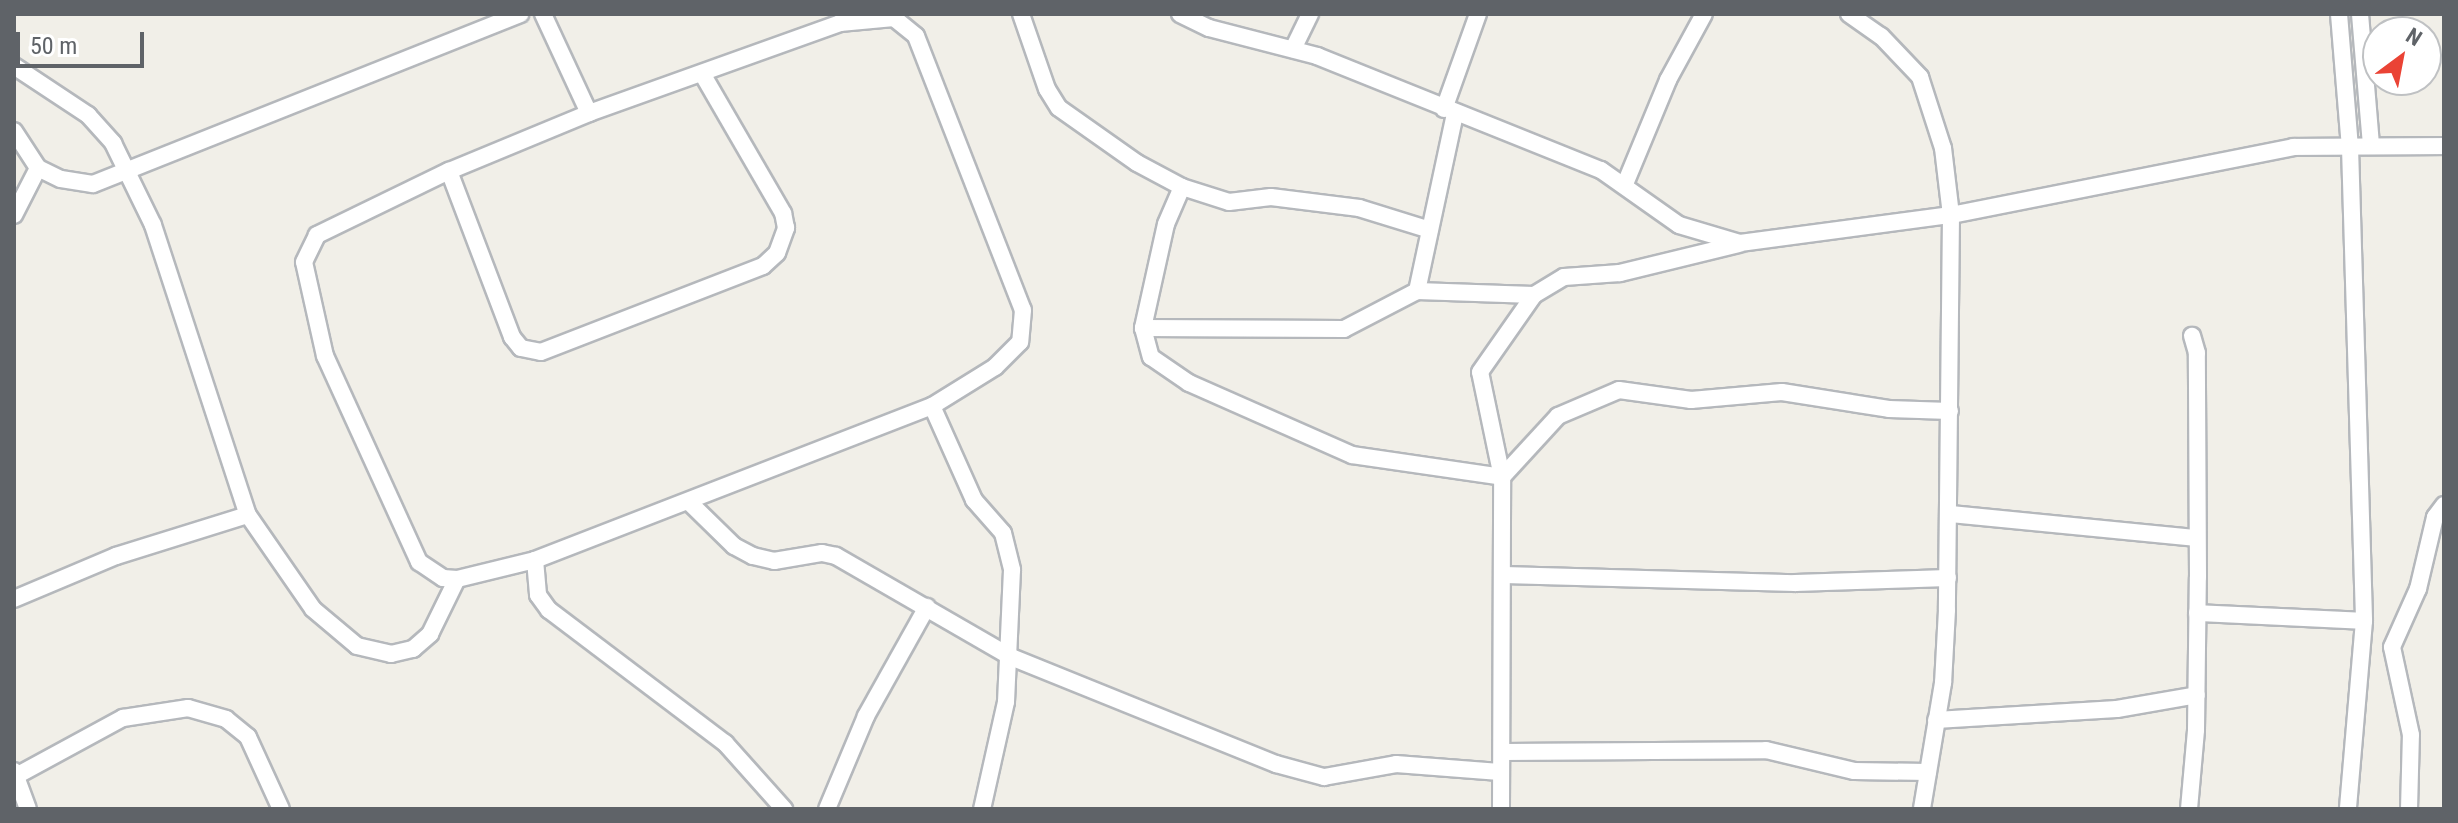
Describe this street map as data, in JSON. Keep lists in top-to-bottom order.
{
  "scale_bar": "50 m",
  "north": "top right"
}
